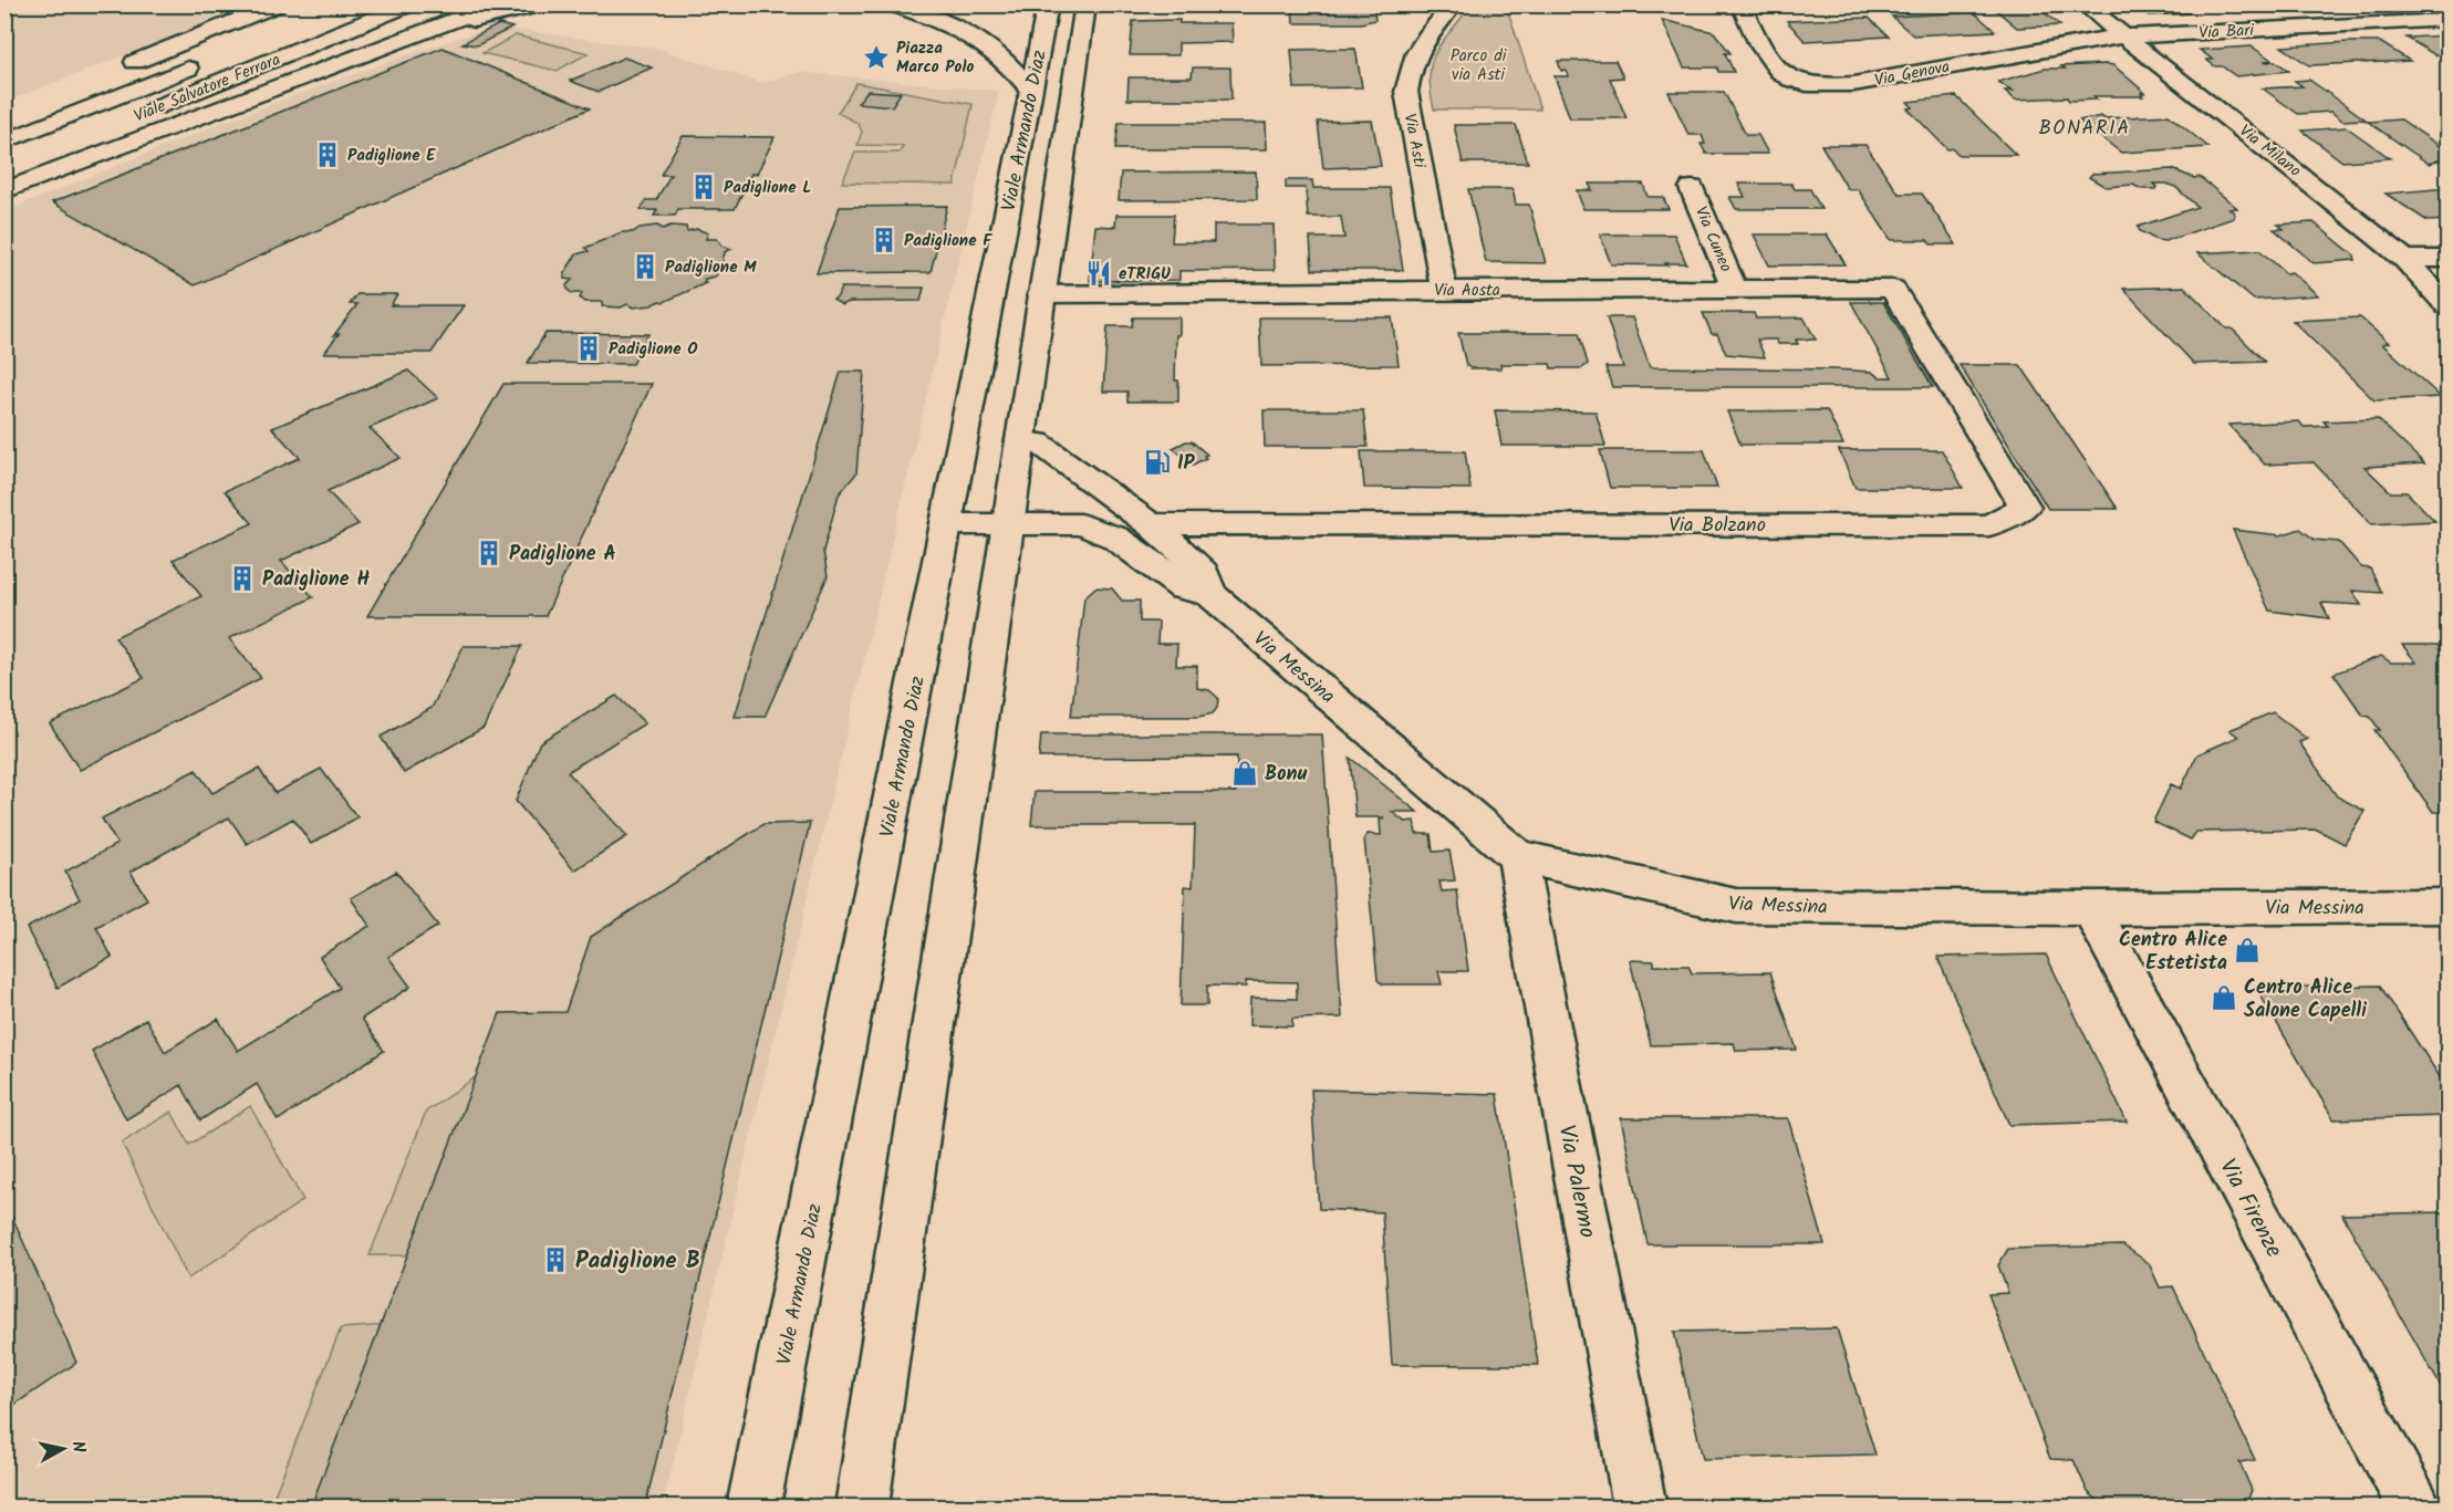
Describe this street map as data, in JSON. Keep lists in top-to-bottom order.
{
  "streets": {
    "main road": [
      "Via Bari",
      "Via Genova",
      "Viale Salvatore Ferrara",
      "Viale Armando Diaz",
      "Via Asti",
      "Via Milano",
      "Via Cuneo",
      "Via Aosta",
      "Via Bolzano",
      "Via Messina",
      "Via Palermo",
      "Via Firenze"
    ]
  },
  "crossings": [
    ["Via Bari", "Via Genova"],
    ["Via Bari", "Via Milano"],
    ["Via Genova", "Via Milano"],
    ["Viale Armando Diaz", "Via Aosta"],
    ["Viale Armando Diaz", "Via Messina"],
    ["Via Asti", "Via Aosta"],
    ["Via Cuneo", "Via Aosta"],
    ["Via Aosta", "Via Bolzano"],
    ["Via Bolzano", "Via Messina"],
    ["Via Messina", "Via Palermo"],
    ["Via Messina", "Via Firenze"]
  ],
  "districts": ["BONARIA"],
  "parks": ["Parco di via Asti"],
  "places": {
    "place": ["Piazza Marco Polo"],
    "building": [
      "Padiglione E",
      "Padiglione L",
      "Padiglione F",
      "Padiglione M",
      "Padiglione O",
      "Padiglione A",
      "Padiglione H",
      "Padiglione B"
    ],
    "restaurant": ["eTRIGU"],
    "fuel station": ["IP"],
    "shop": ["Bonu", "Centro Alice Estetista", "Centro Alice Salone Capelli"]
  },
  "north": "right"
}
